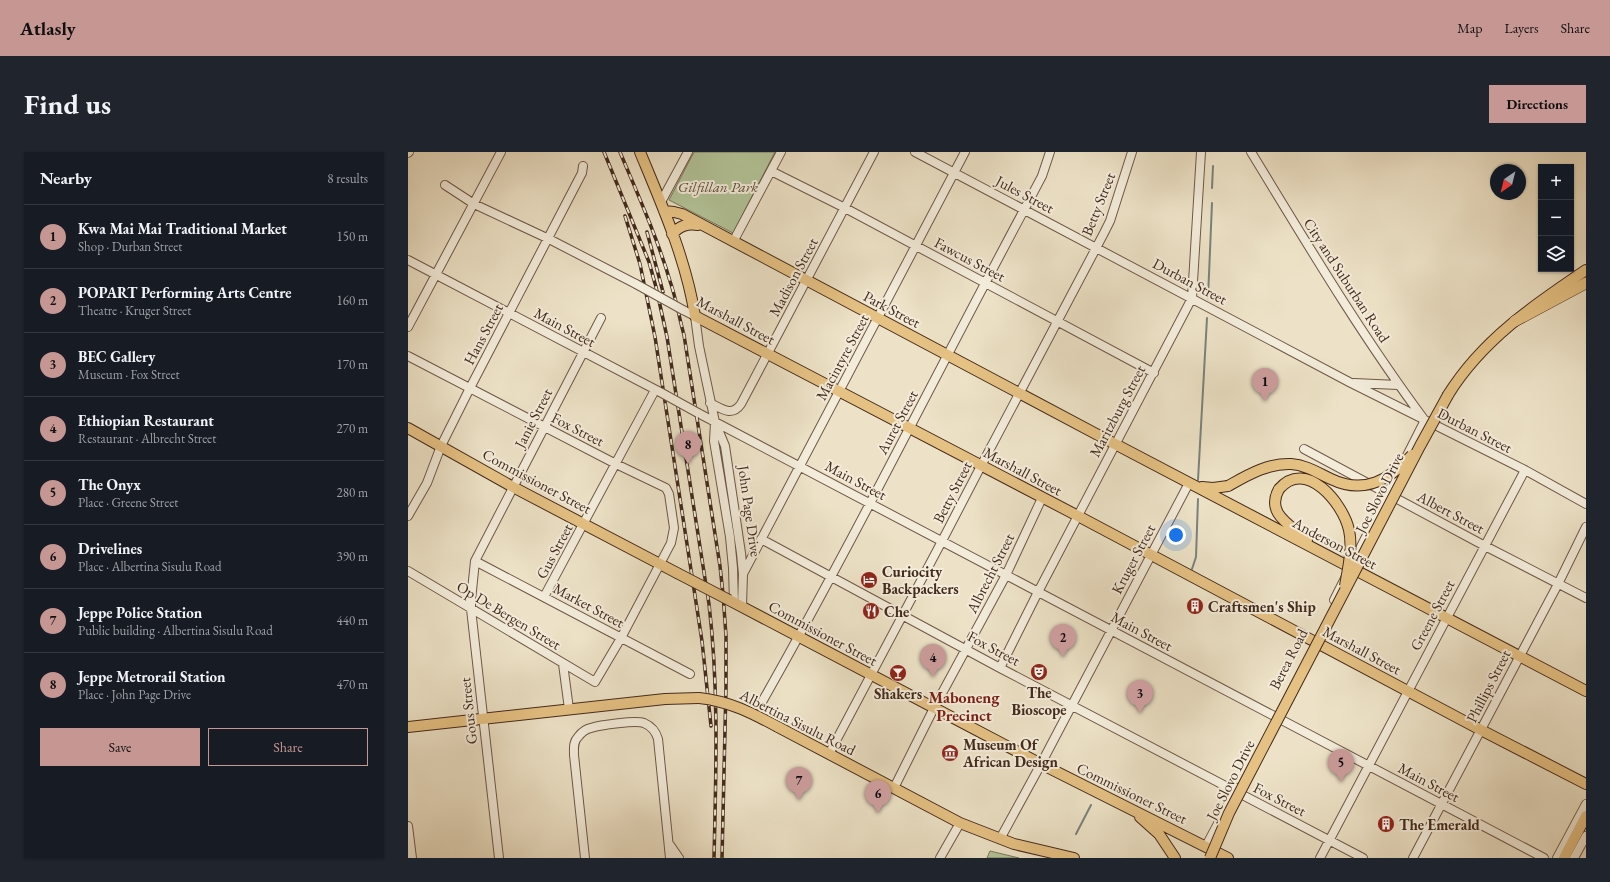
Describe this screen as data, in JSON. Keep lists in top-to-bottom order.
{
  "streets": {
    "main road": [
      "Park Street",
      "Marshall Street",
      "Commissioner Street",
      "Joe Slovo Drive",
      "John Page Drive",
      "Anderson Street",
      "Albertina Sisulu Road"
    ],
    "street": [
      "Jules Street",
      "Betty Street",
      "Fawcus Street",
      "Madison Street",
      "City and Suburban Road",
      "Durban Street",
      "Main Street",
      "Hans Street",
      "Macintyre Street",
      "Maritzburg Street",
      "Janie Street",
      "Auret Street",
      "Fox Street",
      "Albert Street",
      "Gus Street",
      "Kruger Street",
      "Albrecht Street",
      "Market Street",
      "Op De Bergen Street",
      "Greene Street",
      "Berea Road",
      "Phillips Street",
      "Gous Street"
    ]
  },
  "crossings": [
    ["Jules Street", "Betty Street"],
    ["Jules Street", "Durban Street"],
    ["Jules Street", "Macintyre Street"],
    ["Jules Street", "Auret Street"],
    ["Betty Street", "Fawcus Street"],
    ["Betty Street", "Park Street"],
    ["Betty Street", "Marshall Street"],
    ["Betty Street", "Main Street"],
    ["Betty Street", "Fox Street"],
    ["Betty Street", "Commissioner Street"],
    ["Betty Street", "Albertina Sisulu Road"],
    ["Fawcus Street", "Madison Street"],
    ["Fawcus Street", "Macintyre Street"],
    ["Fawcus Street", "Maritzburg Street"],
    ["Fawcus Street", "Auret Street"],
    ["Madison Street", "Park Street"],
    ["Madison Street", "Marshall Street"],
    ["Madison Street", "John Page Drive"],
    ["City and Suburban Road", "Durban Street"],
    ["City and Suburban Road", "Berea Road"],
    ["Durban Street", "Maritzburg Street"],
    ["Durban Street", "Greene Street"],
    ["Durban Street", "Berea Road"],
    ["Park Street", "Macintyre Street"],
    ["Park Street", "Auret Street"],
    ["Park Street", "John Page Drive"],
    ["Park Street", "Anderson Street"],
    ["Marshall Street", "Hans Street"],
    ["Marshall Street", "Macintyre Street"],
    ["Marshall Street", "Maritzburg Street"],
    ["Marshall Street", "Auret Street"],
    ["Marshall Street", "John Page Drive"],
    ["Marshall Street", "Kruger Street"],
    ["Marshall Street", "Albrecht Street"],
    ["Marshall Street", "Greene Street"],
    ["Marshall Street", "Berea Road"],
    ["Marshall Street", "Phillips Street"],
    ["Main Street", "Hans Street"],
    ["Main Street", "Macintyre Street"],
    ["Main Street", "Maritzburg Street"],
    ["Main Street", "Janie Street"],
    ["Main Street", "Auret Street"],
    ["Main Street", "John Page Drive"],
    ["Main Street", "Gus Street"],
    ["Main Street", "Kruger Street"],
    ["Main Street", "Albrecht Street"],
    ["Main Street", "Greene Street"],
    ["Main Street", "Berea Road"],
    ["Main Street", "Phillips Street"],
    ["Hans Street", "Fox Street"],
    ["Hans Street", "Commissioner Street"],
    ["Macintyre Street", "Fox Street"],
    ["Macintyre Street", "John Page Drive"],
    ["Maritzburg Street", "Fox Street"],
    ["Maritzburg Street", "Anderson Street"],
    ["Janie Street", "Fox Street"],
    ["Janie Street", "Commissioner Street"],
    ["Janie Street", "Market Street"],
    ["Janie Street", "Gous Street"],
    ["Auret Street", "Fox Street"],
    ["Auret Street", "Commissioner Street"],
    ["Fox Street", "Commissioner Street"],
    ["Fox Street", "Gus Street"],
    ["Fox Street", "Kruger Street"],
    ["Fox Street", "Albrecht Street"],
    ["Fox Street", "Greene Street"],
    ["Fox Street", "Berea Road"],
    ["Commissioner Street", "John Page Drive"],
    ["Commissioner Street", "Gus Street"],
    ["Commissioner Street", "Kruger Street"],
    ["Commissioner Street", "Albrecht Street"],
    ["Commissioner Street", "Berea Road"],
    ["Albert Street", "Greene Street"],
    ["Albert Street", "Berea Road"],
    ["Albert Street", "Phillips Street"],
    ["Anderson Street", "Kruger Street"],
    ["Anderson Street", "Greene Street"],
    ["Anderson Street", "Berea Road"],
    ["Anderson Street", "Phillips Street"],
    ["Gus Street", "Market Street"],
    ["Kruger Street", "Albertina Sisulu Road"],
    ["Albrecht Street", "Albertina Sisulu Road"],
    ["Market Street", "Op De Bergen Street"],
    ["Market Street", "Gous Street"],
    ["Op De Bergen Street", "Gous Street"],
    ["Gous Street", "Albertina Sisulu Road"]
  ],
  "districts": ["Maboneng Precinct"],
  "parks": ["Gilfillan Park"],
  "places": {
    "hotel": ["Curiocity Backpackers"],
    "building": ["Craftsmen's Ship", "The Emerald"],
    "restaurant": ["Che"],
    "theatre": ["The Bioscope"],
    "bar": ["Shakers"],
    "museum": ["Museum Of African Design"]
  },
  "north": "bottom left",
  "page": {
    "header": "Atlasly",
    "nav": ["Map", "Layers", "Share"],
    "buttons": [
      "Directions",
      ["Save", "Share"]
    ],
    "title": "Find us",
    "heading": ["Nearby", "8 results"],
    "map_buttons": ["+", "−"],
    "list": [
      {
        "mark": "1",
        "name": "Kwa Mai Mai Traditional Market",
        "note": "Shop · Durban Street",
        "value": "150 m"
      },
      {
        "mark": "2",
        "name": "POPART Performing Arts Centre",
        "note": "Theatre · Kruger Street",
        "value": "160 m"
      },
      {
        "mark": "3",
        "name": "BEC Gallery",
        "note": "Museum · Fox Street",
        "value": "170 m"
      },
      {
        "mark": "4",
        "name": "Ethiopian Restaurant",
        "note": "Restaurant · Albrecht Street",
        "value": "270 m"
      },
      {
        "mark": "5",
        "name": "The Onyx",
        "note": "Place · Greene Street",
        "value": "280 m"
      },
      {
        "mark": "6",
        "name": "Drivelines",
        "note": "Place · Albertina Sisulu Road",
        "value": "390 m"
      },
      {
        "mark": "7",
        "name": "Jeppe Police Station",
        "note": "Public building · Albertina Sisulu Road",
        "value": "440 m"
      },
      {
        "mark": "8",
        "name": "Jeppe Metrorail Station",
        "note": "Place · John Page Drive",
        "value": "470 m"
      }
    ],
    "pins": [
      "1",
      "8",
      "2",
      "4",
      "3",
      "5",
      "7",
      "6"
    ]
  }
}
